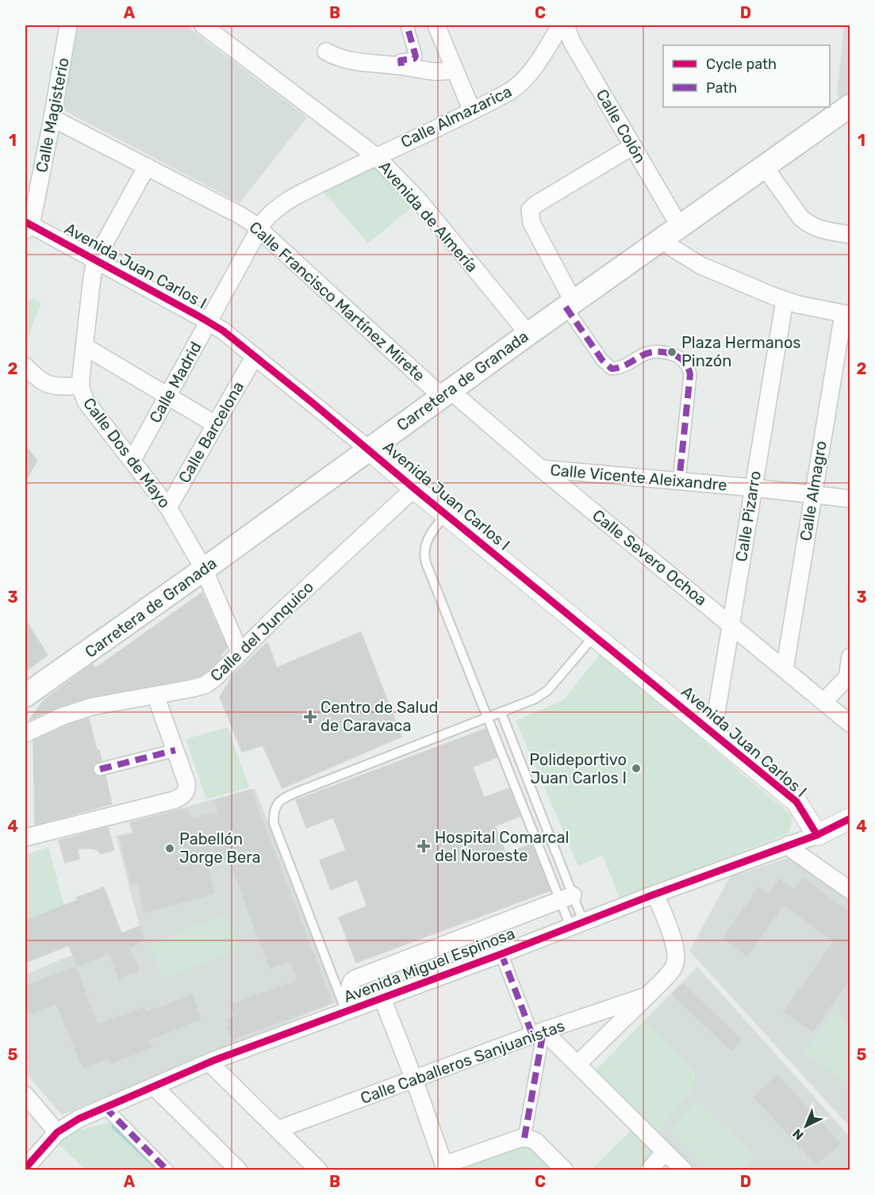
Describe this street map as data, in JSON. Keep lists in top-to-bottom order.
{
  "streets": {
    "main road": ["Carretera de Granada"],
    "street": [
      "Calle Magisterio",
      "Calle Almazarica",
      "Calle Colón",
      "Avenida de Almería",
      "Avenida Juan Carlos I",
      "Calle Francisco Martínez Mirete",
      "Calle Madrid",
      "Calle Barcelona",
      "Calle Dos de Mayo",
      "Calle Vicente Aleixandre",
      "Calle Almagro",
      "Calle Pizarro",
      "Calle Severo Ochoa",
      "Calle del Junquico",
      "Avenida Miguel Espinosa",
      "Calle Caballeros Sanjuanistas"
    ]
  },
  "crossings": [
    ["Calle Magisterio", "Avenida Juan Carlos I"],
    ["Calle Magisterio", "Calle Francisco Martínez Mirete"],
    ["Calle Almazarica", "Avenida de Almería"],
    ["Calle Almazarica", "Calle Francisco Martínez Mirete"],
    ["Calle Almazarica", "Calle Madrid"],
    ["Calle Colón", "Carretera de Granada"],
    ["Calle Colón", "Calle Almagro"],
    ["Calle Colón", "Calle Pizarro"],
    ["Avenida de Almería", "Carretera de Granada"],
    ["Avenida Juan Carlos I", "Carretera de Granada"],
    ["Avenida Juan Carlos I", "Calle Madrid"],
    ["Avenida Juan Carlos I", "Calle Barcelona"],
    ["Avenida Juan Carlos I", "Calle Dos de Mayo"],
    ["Avenida Juan Carlos I", "Calle Pizarro"],
    ["Avenida Juan Carlos I", "Calle del Junquico"],
    ["Avenida Juan Carlos I", "Avenida Miguel Espinosa"],
    ["Calle Francisco Martínez Mirete", "Carretera de Granada"],
    ["Calle Francisco Martínez Mirete", "Calle Madrid"],
    ["Calle Francisco Martínez Mirete", "Calle Dos de Mayo"],
    ["Calle Francisco Martínez Mirete", "Calle Severo Ochoa"],
    ["Carretera de Granada", "Calle Dos de Mayo"],
    ["Carretera de Granada", "Calle Severo Ochoa"],
    ["Calle Madrid", "Calle Dos de Mayo"],
    ["Calle Barcelona", "Calle Dos de Mayo"],
    ["Calle Dos de Mayo", "Calle del Junquico"],
    ["Calle Vicente Aleixandre", "Calle Almagro"],
    ["Calle Vicente Aleixandre", "Calle Pizarro"],
    ["Calle Vicente Aleixandre", "Calle Severo Ochoa"],
    ["Calle Almagro", "Calle Severo Ochoa"],
    ["Calle Pizarro", "Calle Severo Ochoa"]
  ],
  "places": {
    "other": ["Plaza Hermanos Pinzón", "Polideportivo Juan Carlos I", "Pabellón Jorge Bera"],
    "health": ["Centro de Salud de Caravaca", "Hospital Comarcal del Noroeste"]
  },
  "legend": ["Cycle path", "Path"],
  "north": "bottom left",
  "grid": {
    "columns": [
      "A",
      "B",
      "C",
      "D"
    ],
    "rows": [
      "1",
      "2",
      "3",
      "4",
      "5"
    ]
  }
}
